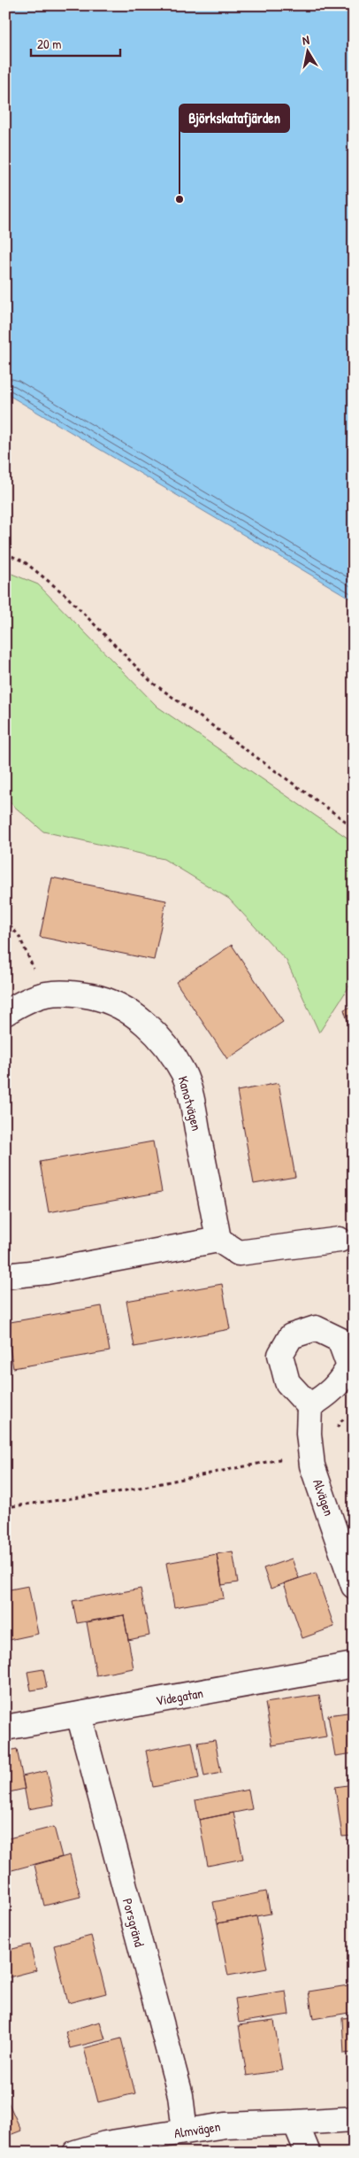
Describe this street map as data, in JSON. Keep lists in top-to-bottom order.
{
  "streets": {
    "street": [
      "Kanotvägen",
      "Alvägen",
      "Videgatan",
      "Porsgränd",
      "Almvägen"
    ]
  },
  "crossings": [
    ["Videgatan", "Porsgränd"],
    ["Porsgränd", "Almvägen"]
  ],
  "places": ["Björkskatafjärden"],
  "scale_bar": "20 m",
  "north": "top"
}
